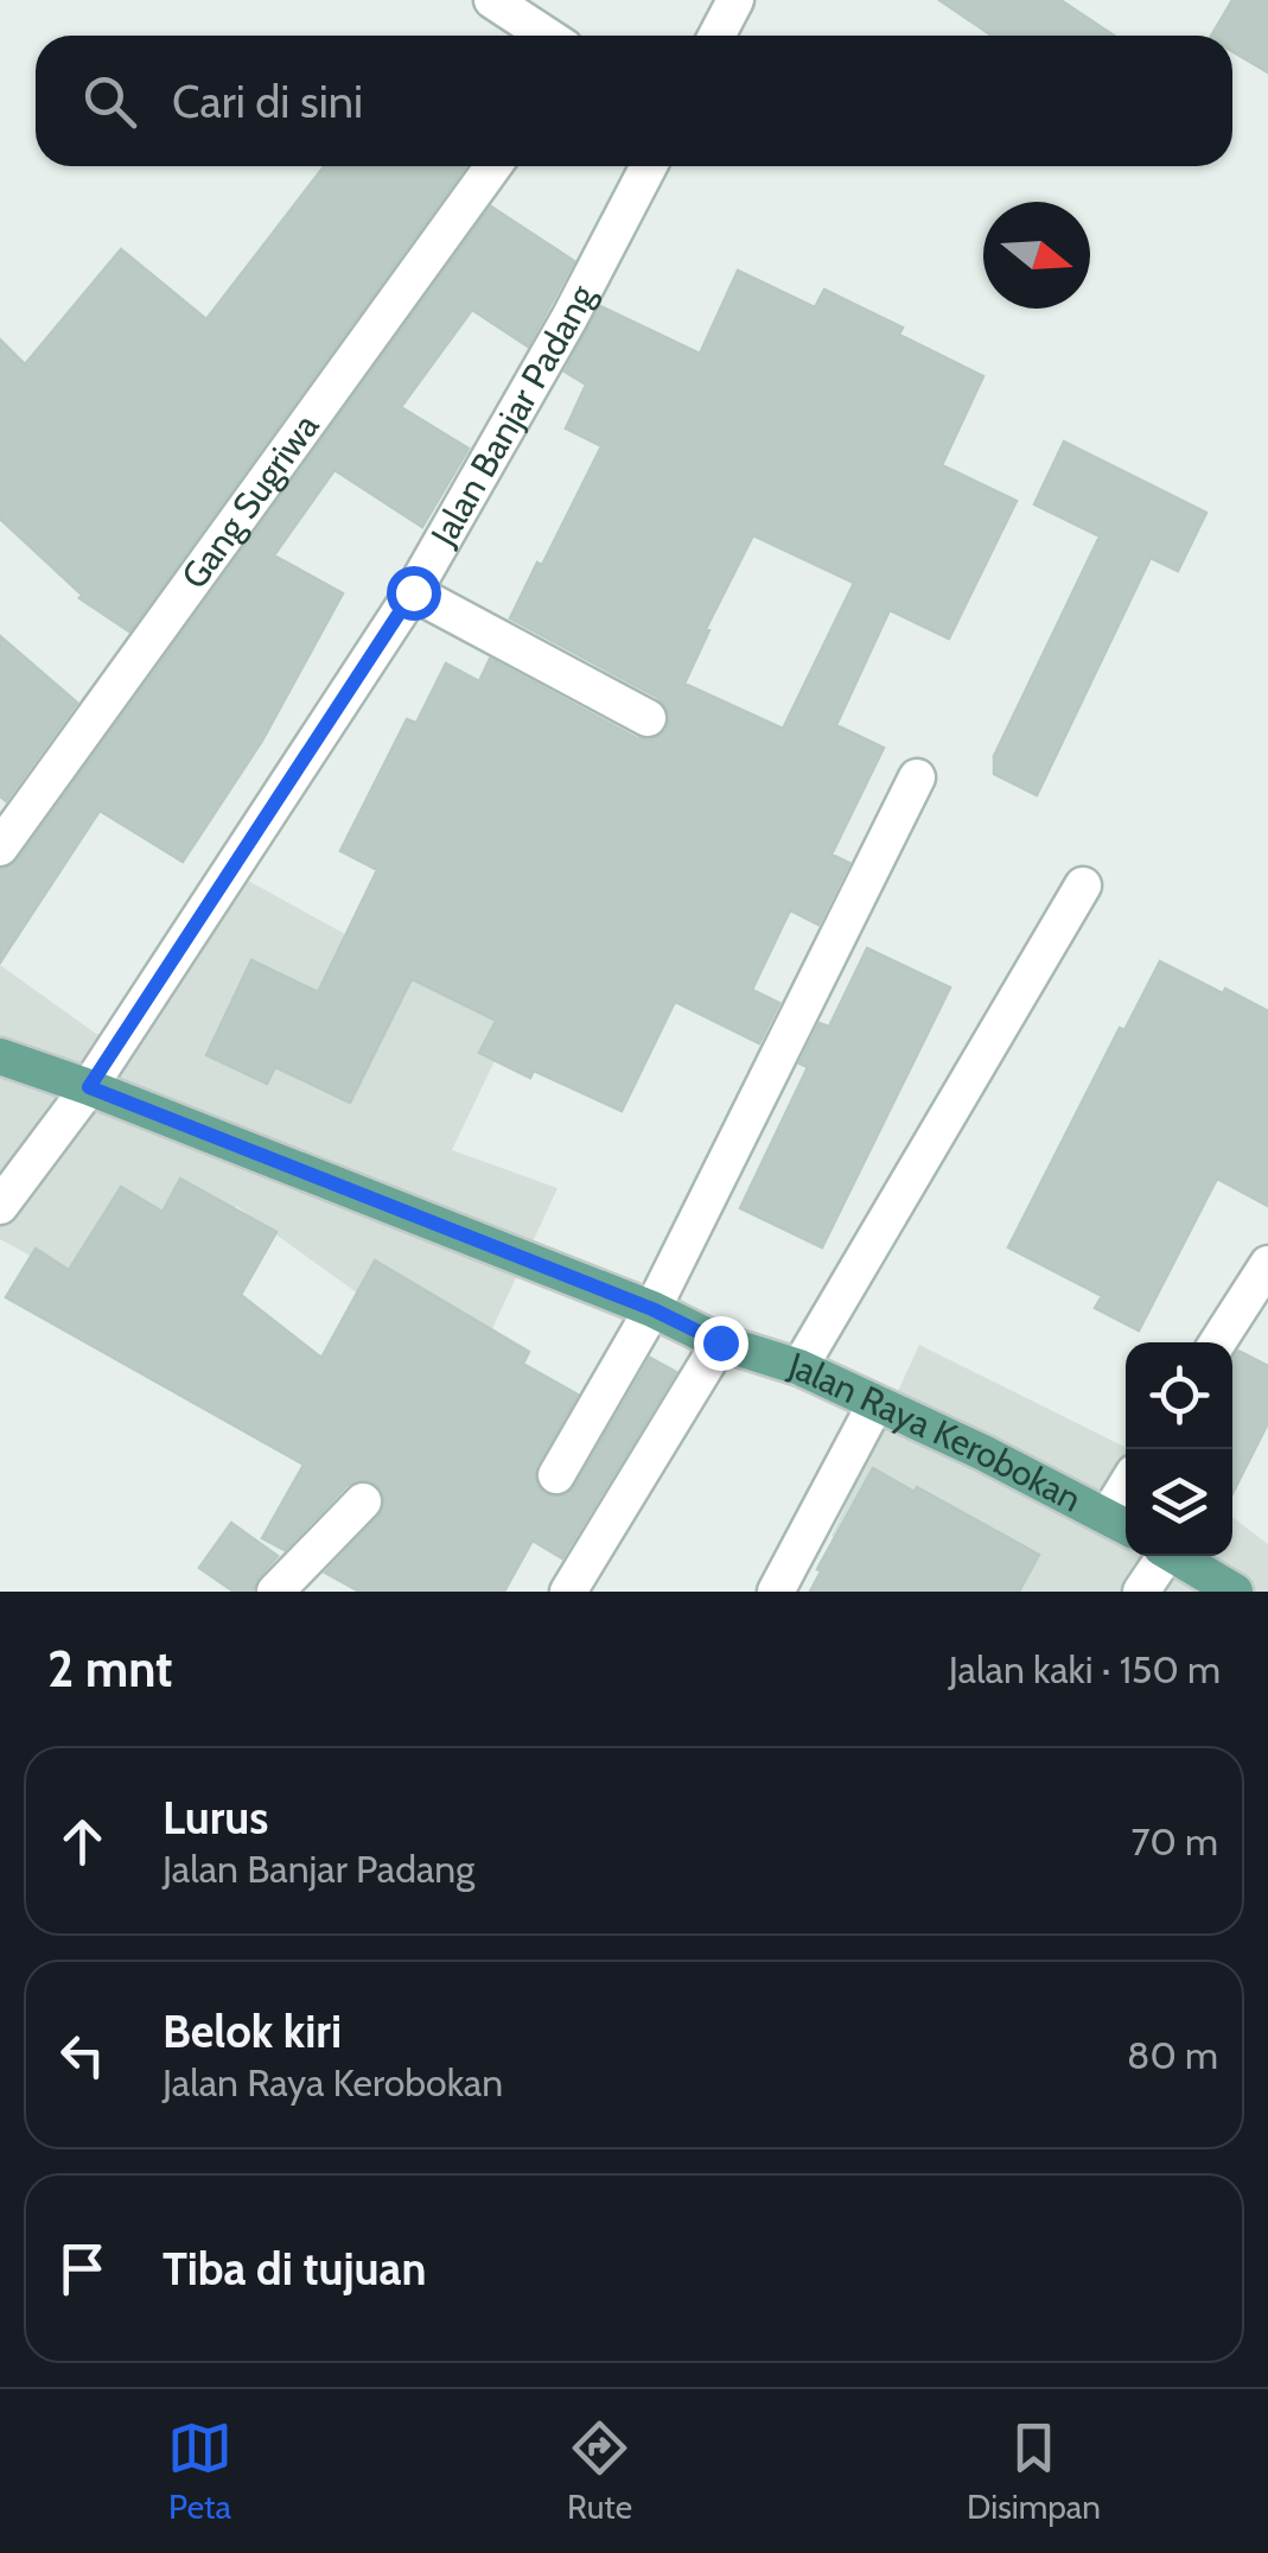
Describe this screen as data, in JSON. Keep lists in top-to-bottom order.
{
  "streets": {
    "main road": ["Jalan Raya Kerobokan"],
    "street": ["Jalan Banjar Padang", "Gang Sugriwa"]
  },
  "crossings": [
    ["Jalan Banjar Padang", "Jalan Raya Kerobokan"]
  ],
  "north": "right",
  "page": {
    "search": "Cari di sini",
    "heading": ["2 mnt", "Jalan kaki · 150 m"],
    "list": [
      ["Lurus", "Jalan Banjar Padang", "70 m"],
      ["Belok kiri", "Jalan Raya Kerobokan", "80 m"],
      "Tiba di tujuan"
    ],
    "nav": ["Peta", "Rute", "Disimpan"]
  }
}
